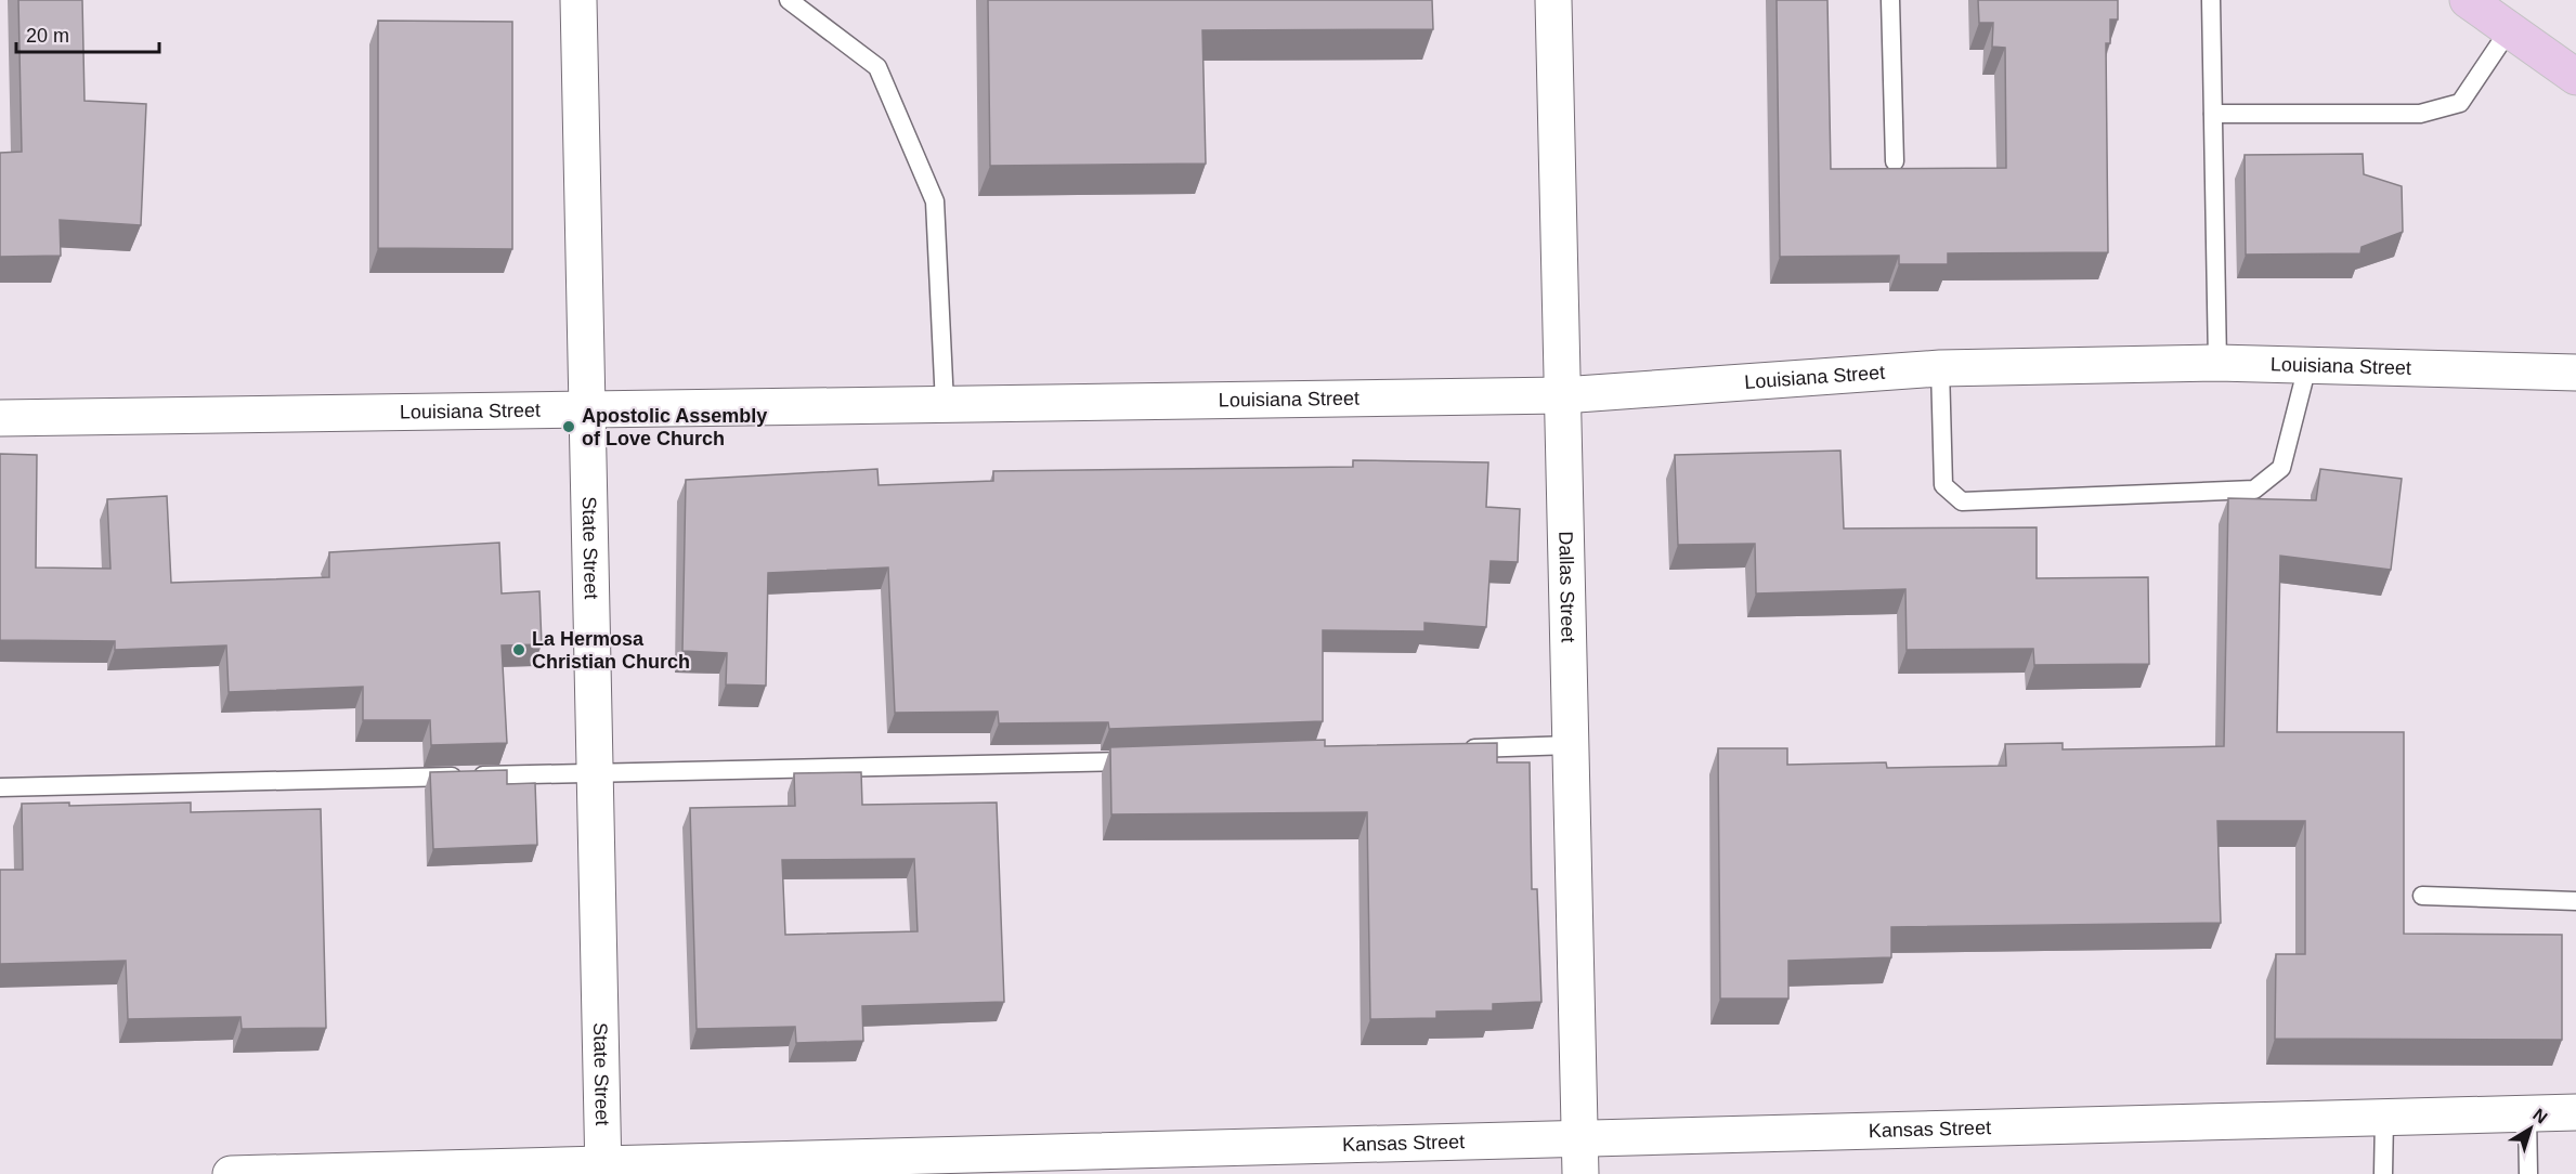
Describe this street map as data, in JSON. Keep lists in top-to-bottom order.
{
  "streets": {
    "street": [
      "Louisiana Street",
      "State Street",
      "Dallas Street",
      "Kansas Street"
    ]
  },
  "crossings": [
    ["Louisiana Street", "State Street"],
    ["Louisiana Street", "Dallas Street"],
    ["State Street", "Kansas Street"],
    ["Dallas Street", "Kansas Street"]
  ],
  "places": ["Apostolic Assembly of Love Church", "La Hermosa Christian Church"],
  "scale_bar": "20 m",
  "north": "top right"
}
